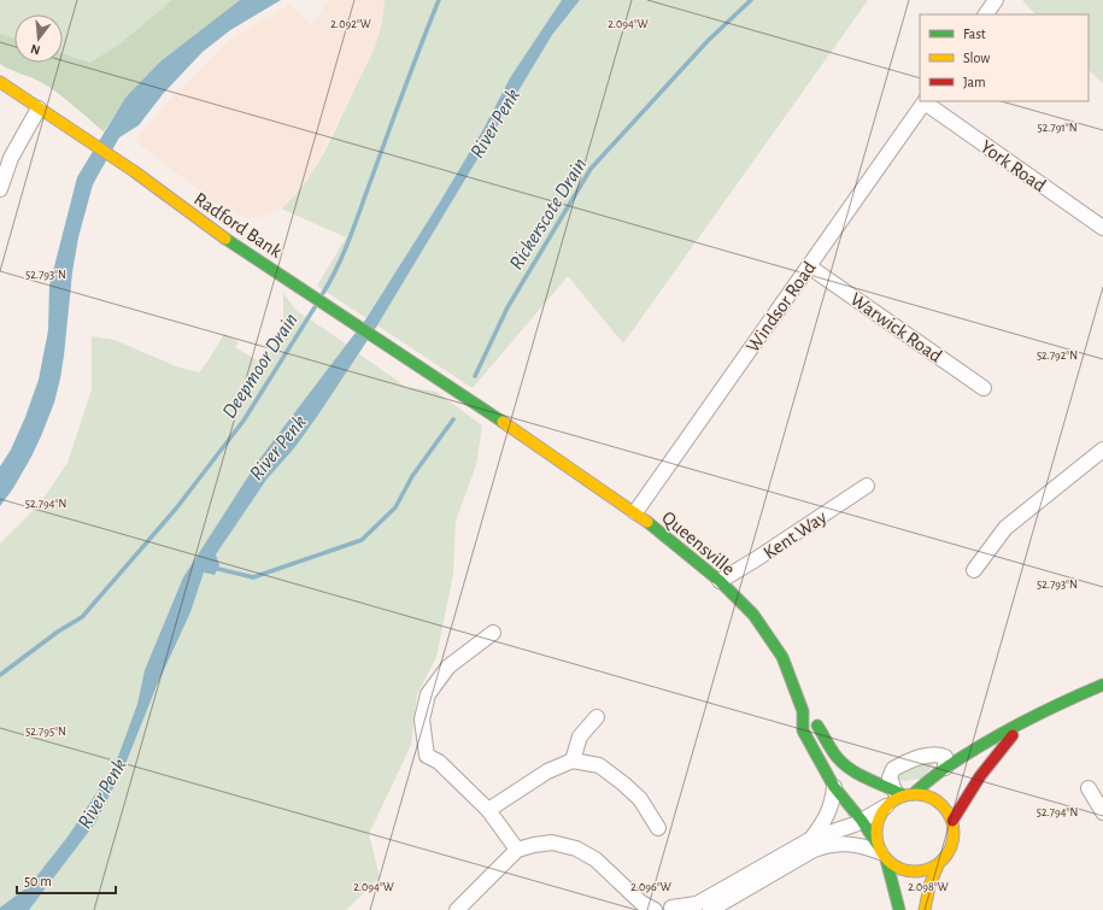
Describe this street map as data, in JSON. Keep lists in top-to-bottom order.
{
  "streets": {
    "main road": ["Radford Bank", "Queensville"],
    "street": [
      "York Road",
      "Windsor Road",
      "Warwick Road",
      "Kent Way"
    ]
  },
  "crossings": [
    ["York Road", "Windsor Road"],
    ["Radford Bank", "Queensville"],
    ["Windsor Road", "Warwick Road"],
    ["Windsor Road", "Queensville"],
    ["Kent Way", "Queensville"]
  ],
  "water": ["River Penk", "Rickerscote Drain", "Deepmoor Drain"],
  "legend": ["Fast", "Slow", "Jam"],
  "scale_bar": "50 m",
  "north": "bottom",
  "coordinates": [
    "2.092°W",
    "2.094°W",
    "52.791°N",
    "52.793°N",
    "52.792°N",
    "52.794°N",
    "52.795°N",
    "2.096°W",
    "2.098°W"
  ]
}
